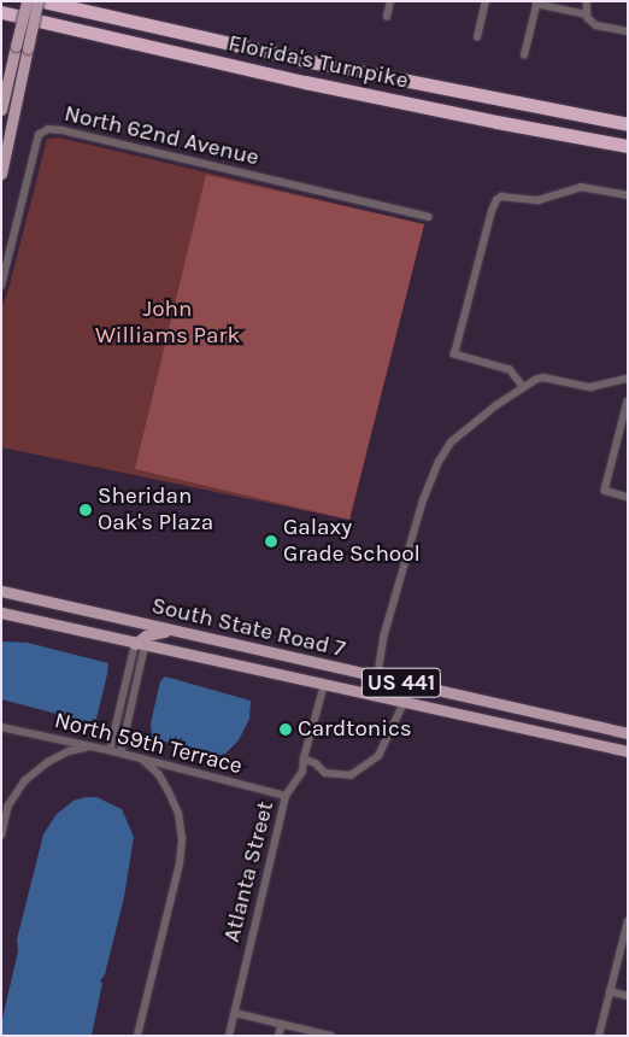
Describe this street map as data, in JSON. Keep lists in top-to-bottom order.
{
  "streets": {
    "highway": ["Florida's Turnpike"],
    "main road": ["South State Road 7", "US 441"],
    "street": ["North 62nd Avenue", "North 59th Terrace", "Atlanta Street"]
  },
  "crossings": [
    ["South State Road 7", "Atlanta Street"],
    ["North 59th Terrace", "Atlanta Street"]
  ],
  "parks": ["John Williams Park"],
  "places": ["Sheridan Oak's Plaza", "Galaxy Grade School", "Cardtonics"]
}
